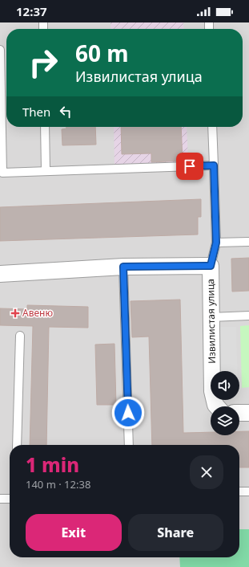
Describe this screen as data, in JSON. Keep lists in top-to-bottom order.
{
  "streets": {
    "street": ["Извилистая улица"]
  },
  "places": {
    "health": ["Авеню"]
  },
  "page": {
    "status": "12:37",
    "turn": ["60 m", "Извилистая улица"],
    "then": "Then",
    "heading": ["1 min", "140 m · 12:38"],
    "buttons": ["Exit", "Share"]
  }
}
